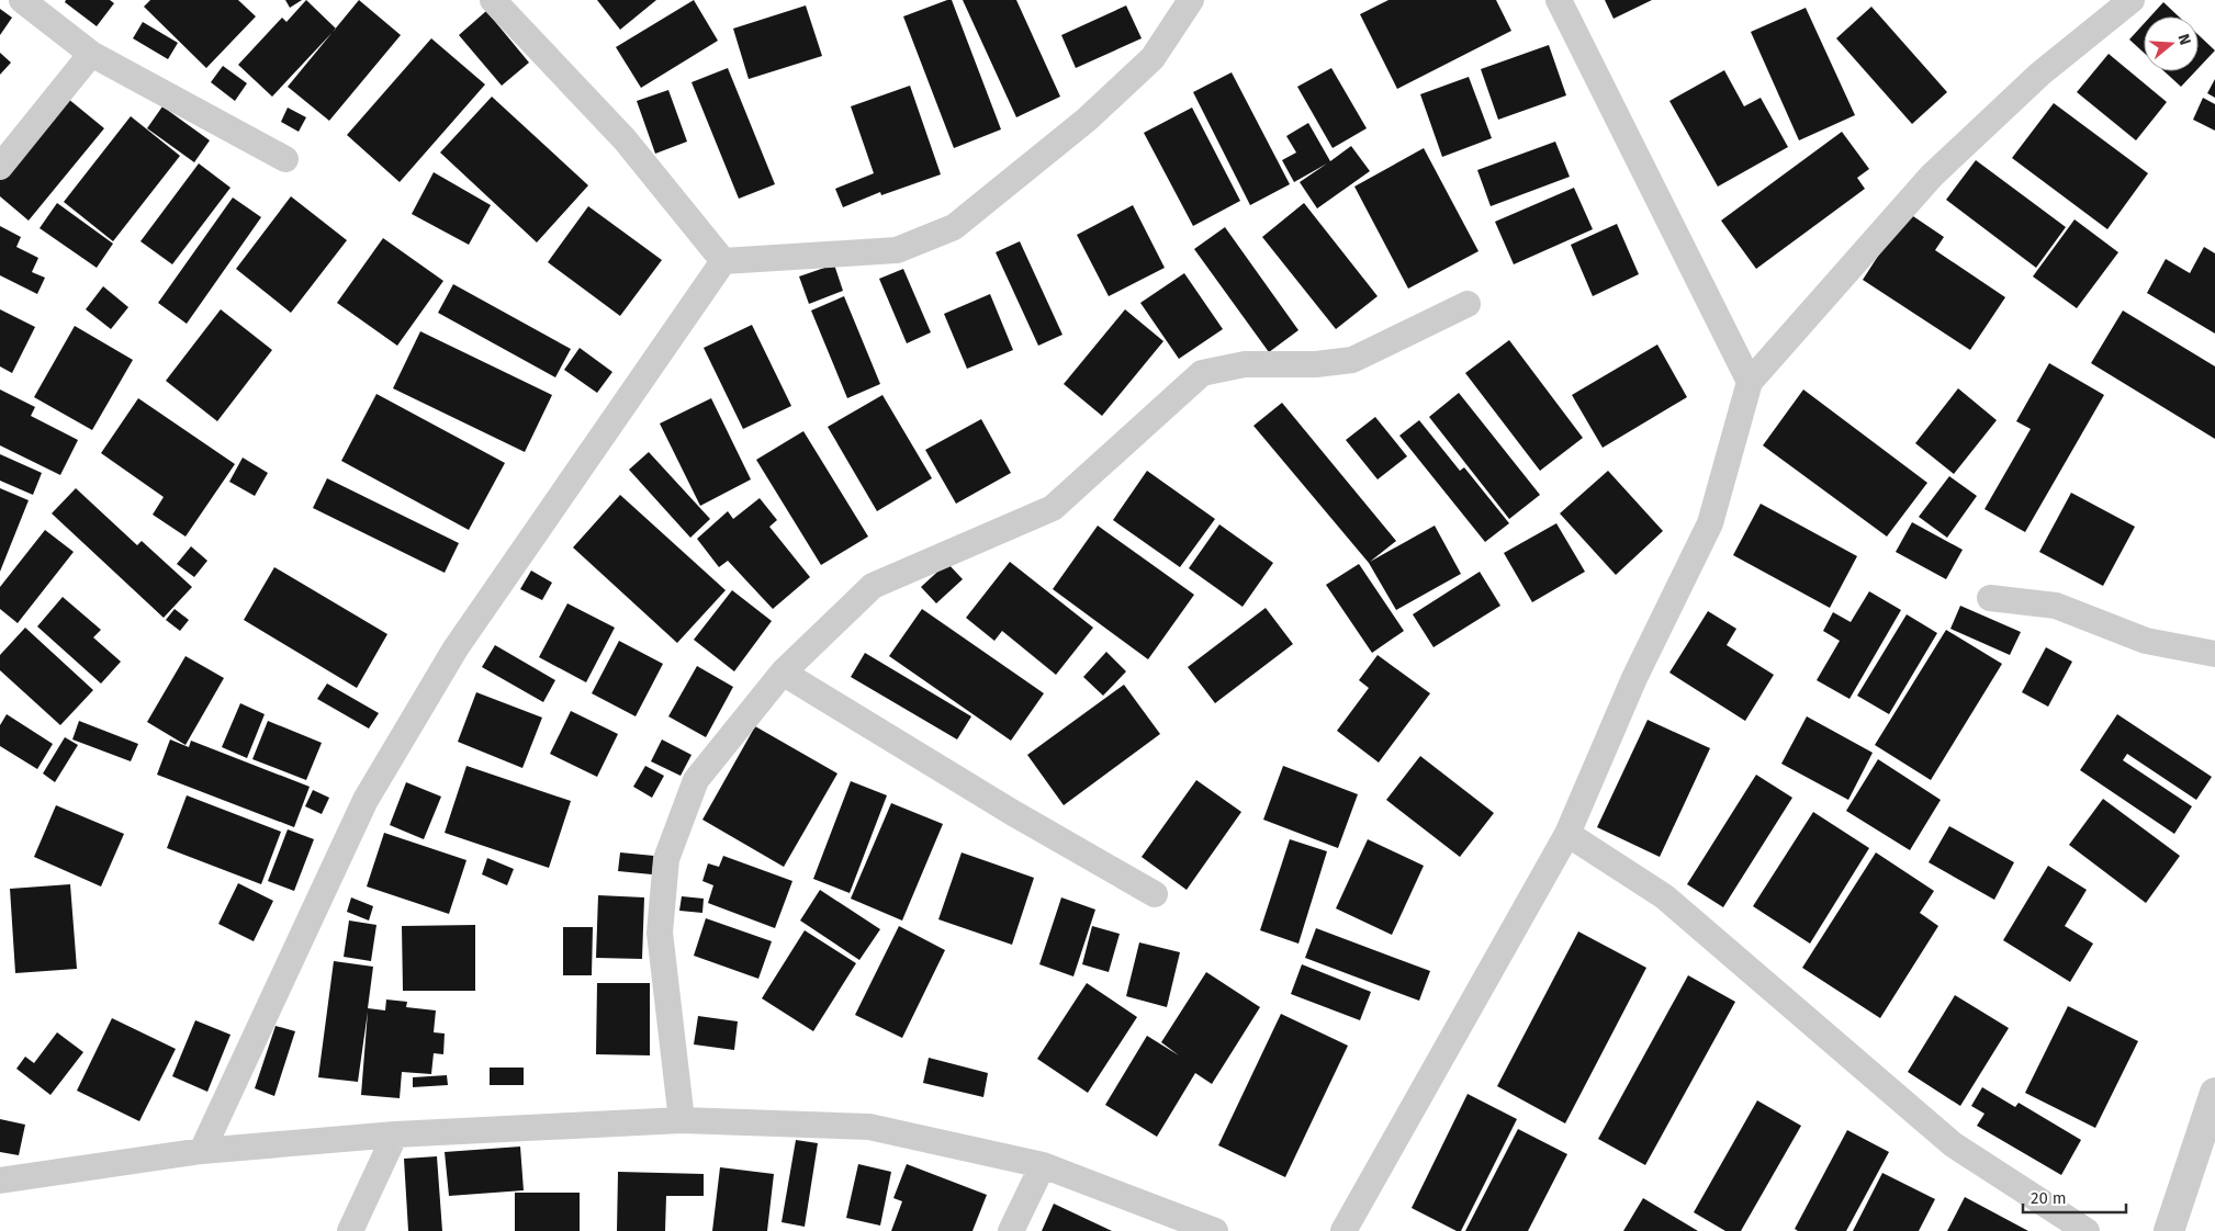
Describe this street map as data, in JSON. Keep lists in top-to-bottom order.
{
  "scale_bar": "20 m",
  "north": "right"
}
